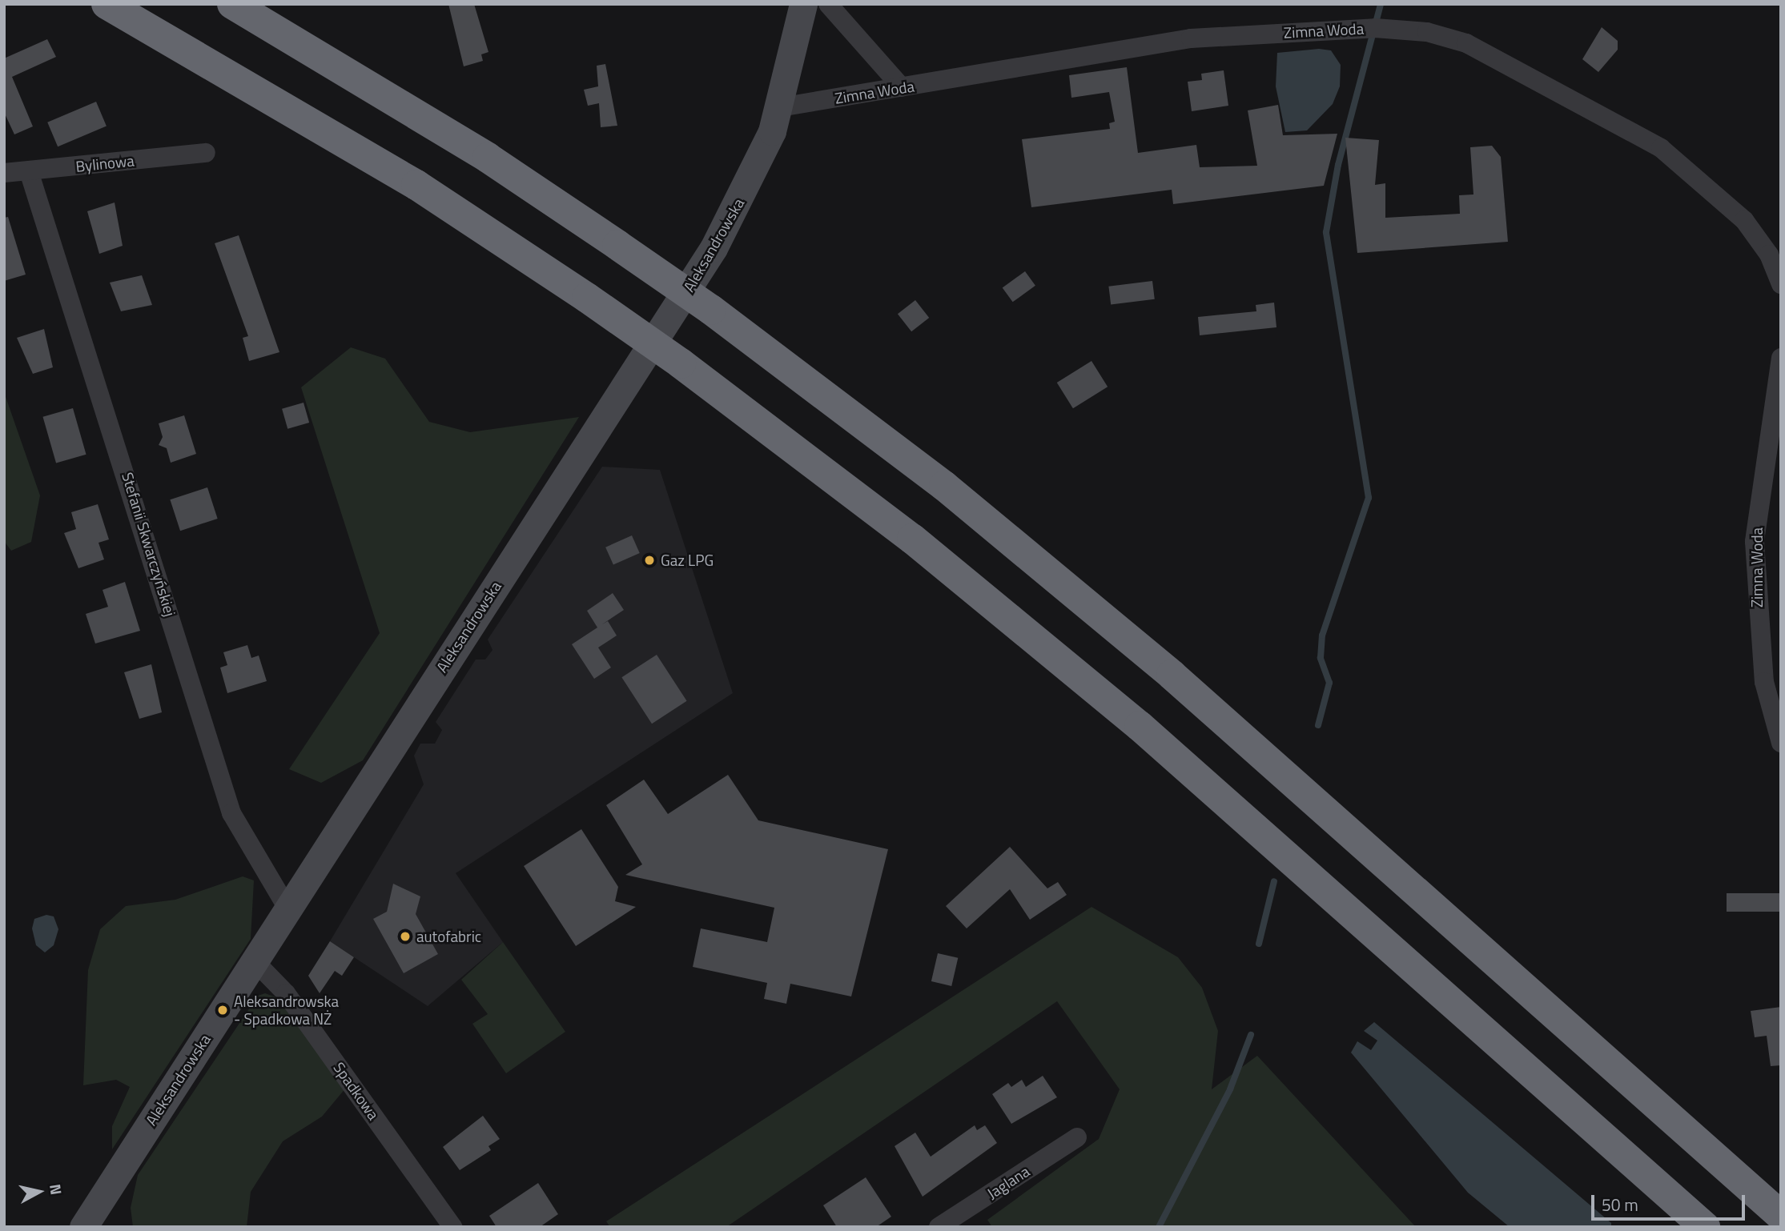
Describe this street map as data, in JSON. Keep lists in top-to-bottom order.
{
  "streets": {
    "main road": ["Aleksandrowska"],
    "street": [
      "Zimna Woda",
      "Bylinowa",
      "Stefanii Skwarczyńskiej",
      "Spadkowa",
      "Jaglana"
    ]
  },
  "crossings": [
    ["Zimna Woda", "Aleksandrowska"],
    ["Bylinowa", "Stefanii Skwarczyńskiej"],
    ["Aleksandrowska", "Stefanii Skwarczyńskiej"],
    ["Aleksandrowska", "Spadkowa"]
  ],
  "places": ["Gaz LPG", "autofabric", "Aleksandrowska - Spadkowa NŻ"],
  "scale_bar": "50 m",
  "north": "right"
}
